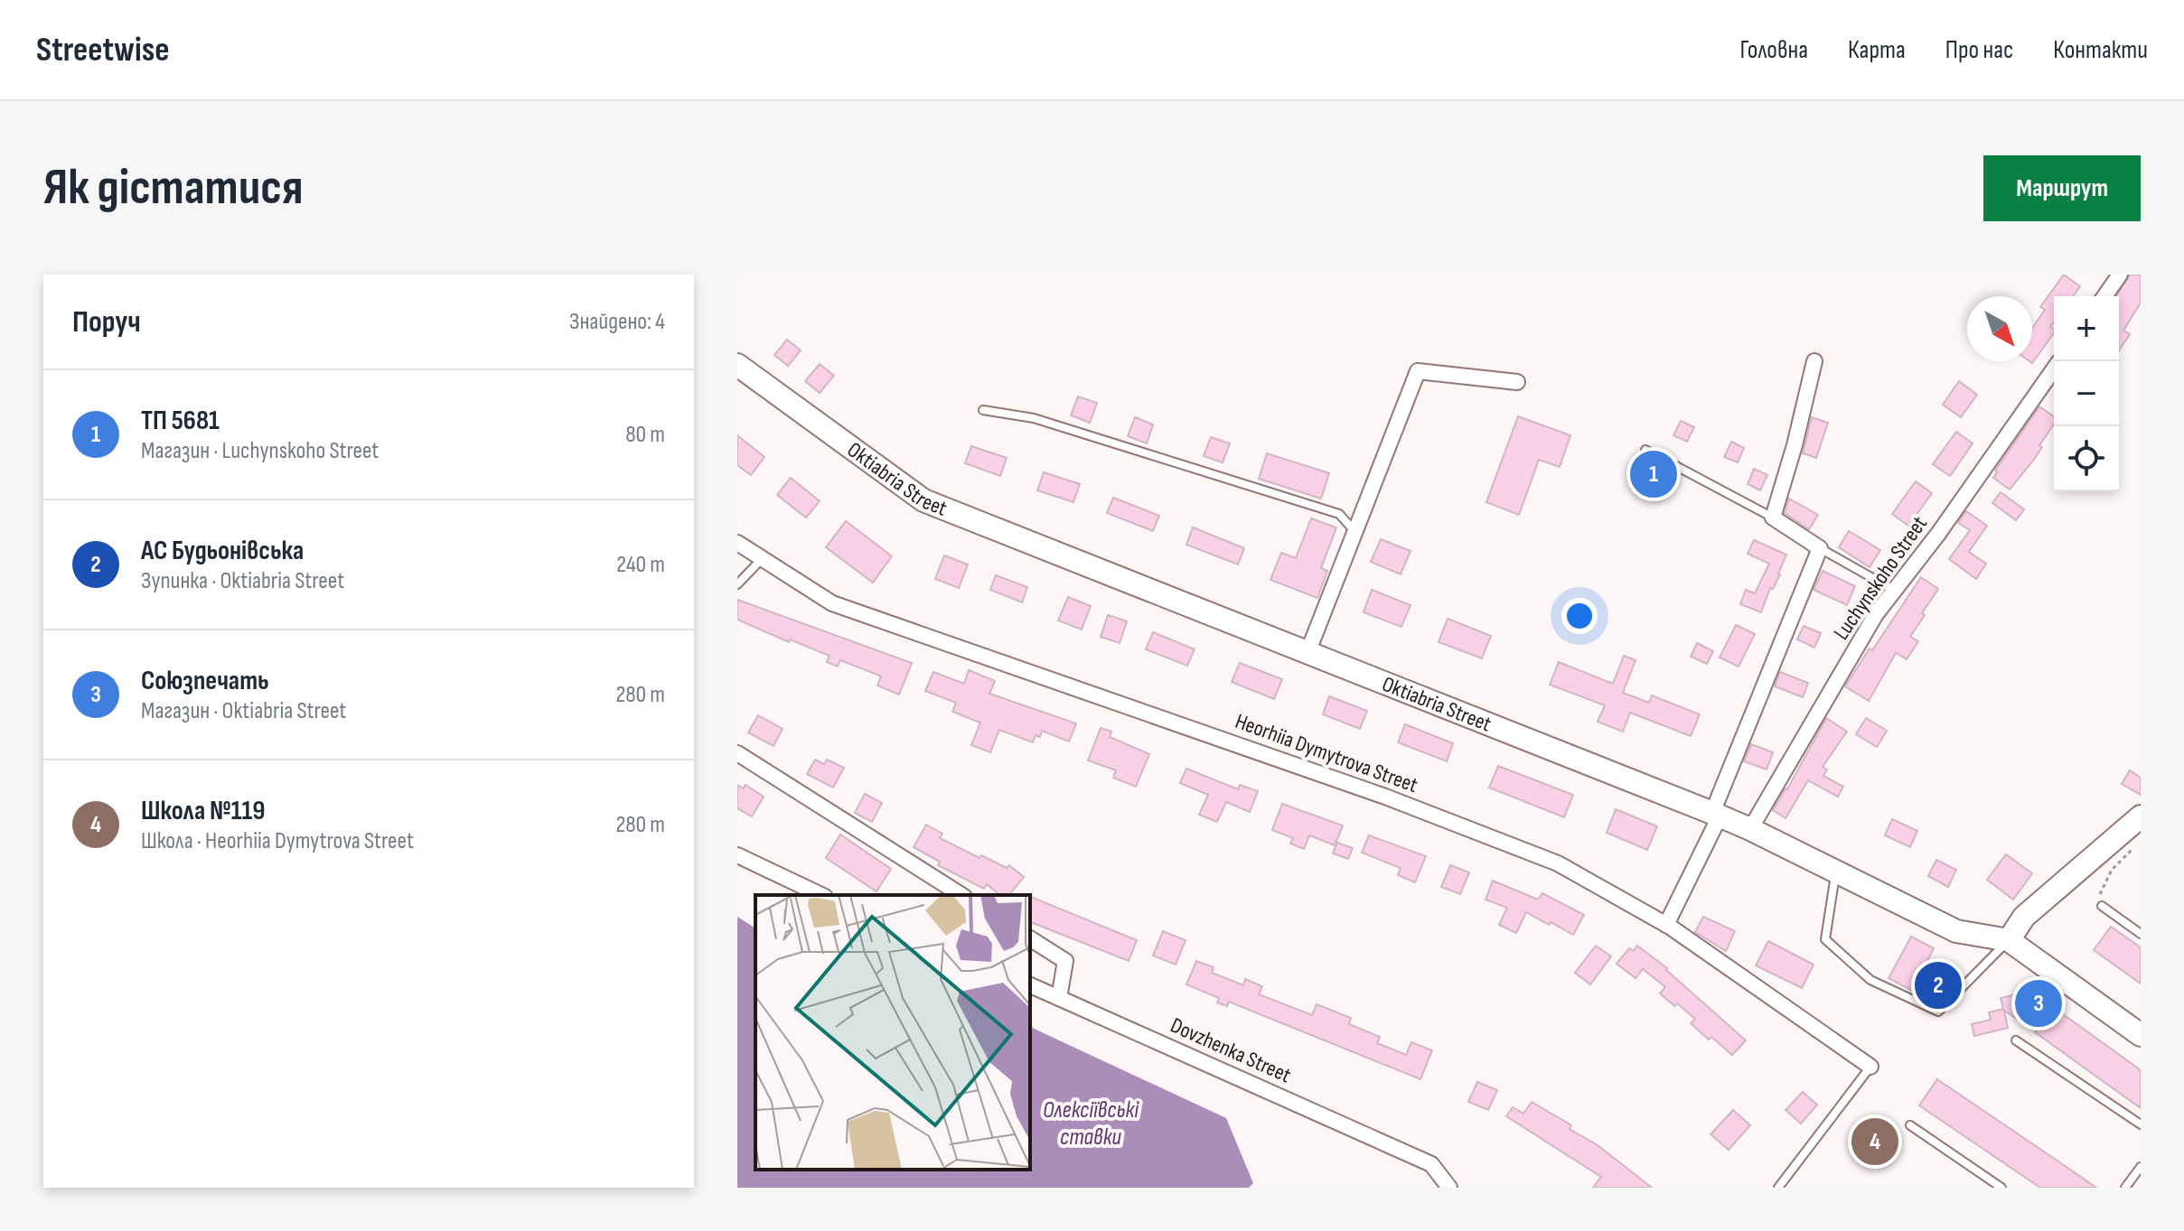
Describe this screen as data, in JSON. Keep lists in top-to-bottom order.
{
  "streets": {
    "street": [
      "Oktiabria Street",
      "Luchynskoho Street",
      "Heorhiia Dymytrova Street",
      "Dovzhenka Street"
    ]
  },
  "crossings": [
    ["Oktiabria Street", "Luchynskoho Street"]
  ],
  "water": ["Олексіївські ставки"],
  "north": "bottom right",
  "page": {
    "header": "Streetwise",
    "nav": [
      "Головна",
      "Карта",
      "Про нас",
      "Контакти"
    ],
    "buttons": "Маршрут",
    "title": "Як дістатися",
    "heading": ["Поруч", "Знайдено: 4"],
    "map_buttons": ["+", "−"],
    "list": [
      {
        "mark": "1",
        "name": "ТП 5681",
        "note": "Магазин · Luchynskoho Street",
        "value": "80 m"
      },
      {
        "mark": "2",
        "name": "АС Будьонівська",
        "note": "Зупинка · Oktiabria Street",
        "value": "240 m"
      },
      {
        "mark": "3",
        "name": "Союзпечать",
        "note": "Магазин · Oktiabria Street",
        "value": "280 m"
      },
      {
        "mark": "4",
        "name": "Школа №119",
        "note": "Школа · Heorhiia Dymytrova Street",
        "value": "280 m"
      }
    ],
    "pins": [
      "1",
      "2",
      "3",
      "4"
    ]
  }
}
